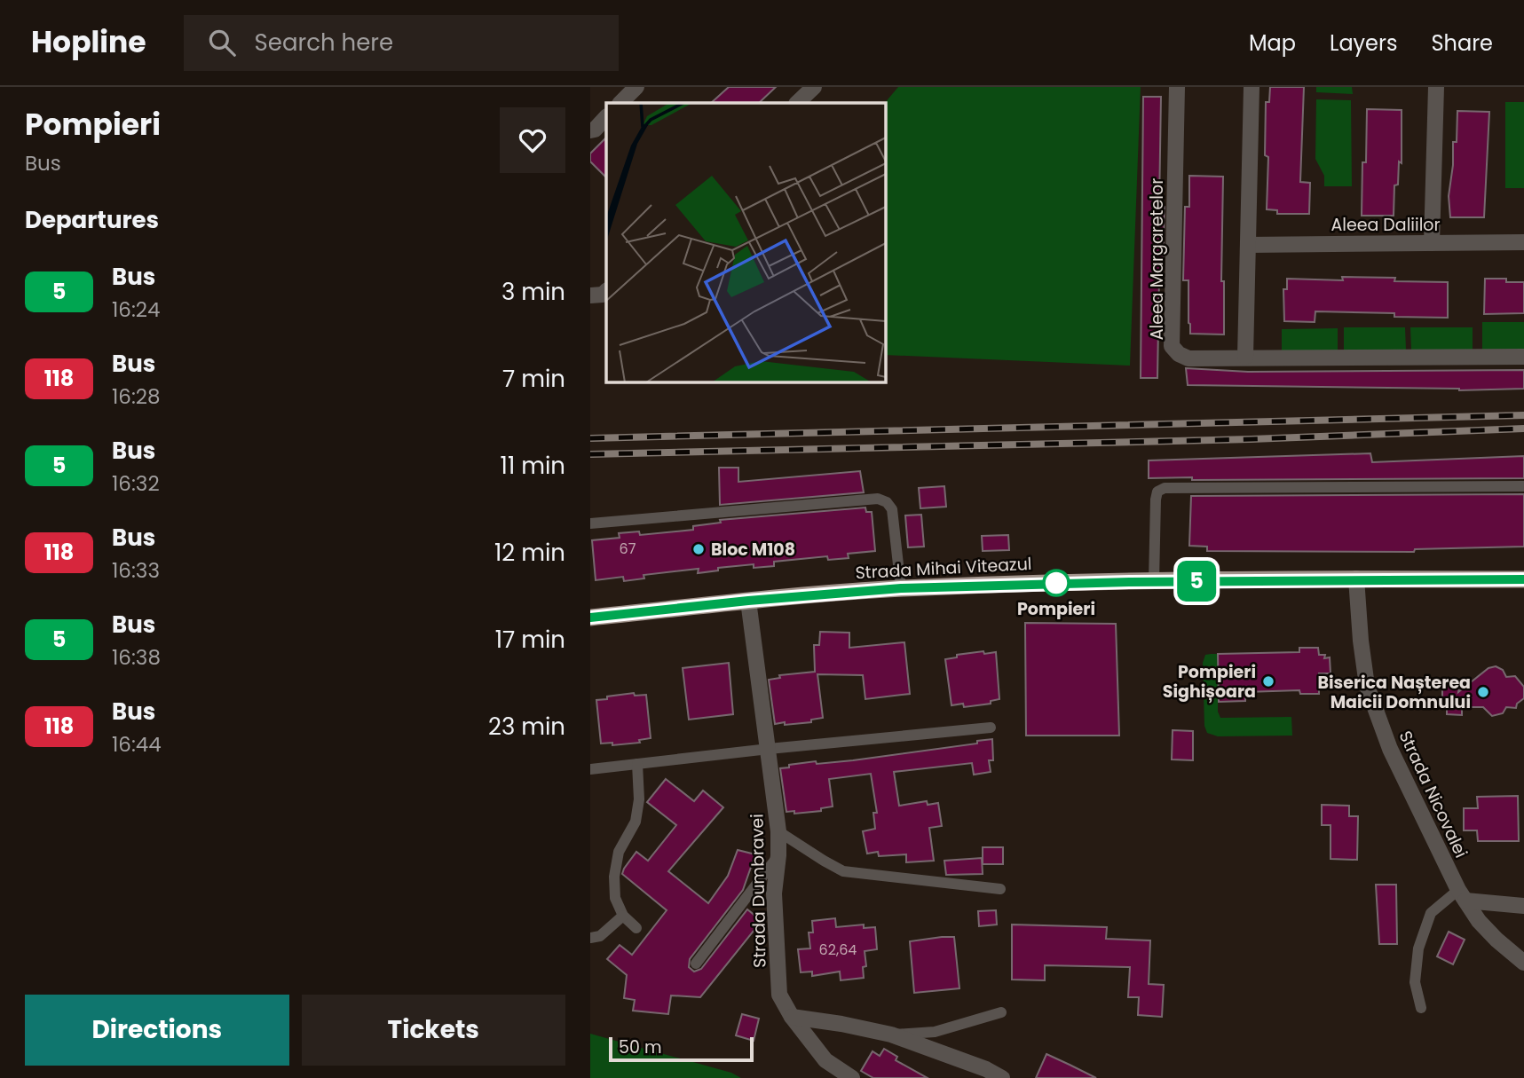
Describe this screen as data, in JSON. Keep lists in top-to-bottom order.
{
  "streets": {
    "highway": ["Strada Mihai Viteazul"],
    "street": [
      "Aleea Daliilor",
      "Aleea Margaretelor",
      "Strada Nicovalei",
      "Strada Dumbravei"
    ]
  },
  "crossings": [
    ["Strada Mihai Viteazul", "Strada Nicovalei"],
    ["Strada Mihai Viteazul", "Strada Dumbravei"]
  ],
  "places": [
    "Bloc M108",
    "Pompieri",
    "Pompieri Sighișoara",
    "Biserica Nașterea Maicii Domnului"
  ],
  "lines": ["bus line 5"],
  "house_numbers": ["67", "62,64"],
  "scale_bar": "50 m",
  "page": {
    "header": "Hopline",
    "search": "Search here",
    "nav": ["Map", "Layers", "Share"],
    "heading": [
      ["Pompieri", "Bus"],
      "Departures"
    ],
    "on_map": "5",
    "list": [
      {
        "mark": "5",
        "name": "Bus",
        "note": "16:24",
        "value": "3 min"
      },
      {
        "mark": "118",
        "name": "Bus",
        "note": "16:28",
        "value": "7 min"
      },
      {
        "mark": "5",
        "name": "Bus",
        "note": "16:32",
        "value": "11 min"
      },
      {
        "mark": "118",
        "name": "Bus",
        "note": "16:33",
        "value": "12 min"
      },
      {
        "mark": "5",
        "name": "Bus",
        "note": "16:38",
        "value": "17 min"
      },
      {
        "mark": "118",
        "name": "Bus",
        "note": "16:44",
        "value": "23 min"
      }
    ],
    "buttons": ["Directions", "Tickets"],
    "scale": "50 m"
  }
}
